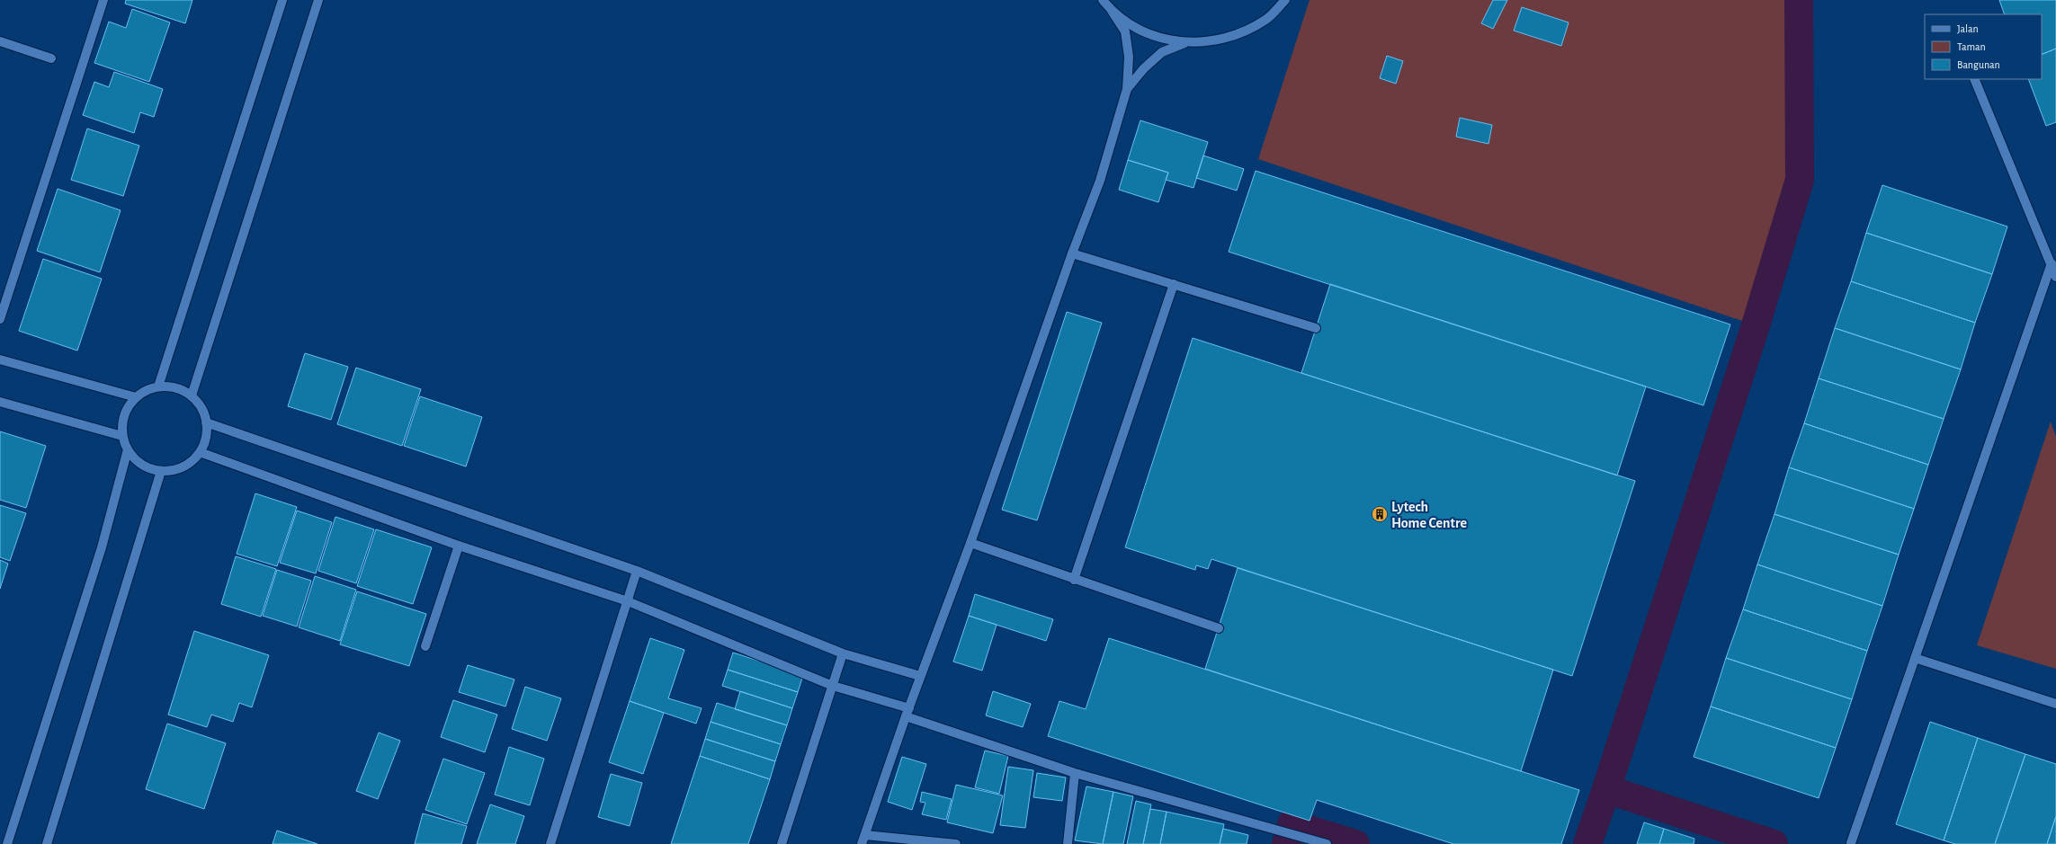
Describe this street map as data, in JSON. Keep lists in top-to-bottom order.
{
  "places": {
    "building": ["Lytech Home Centre"]
  },
  "legend": ["Jalan", "Taman", "Bangunan"]
}
